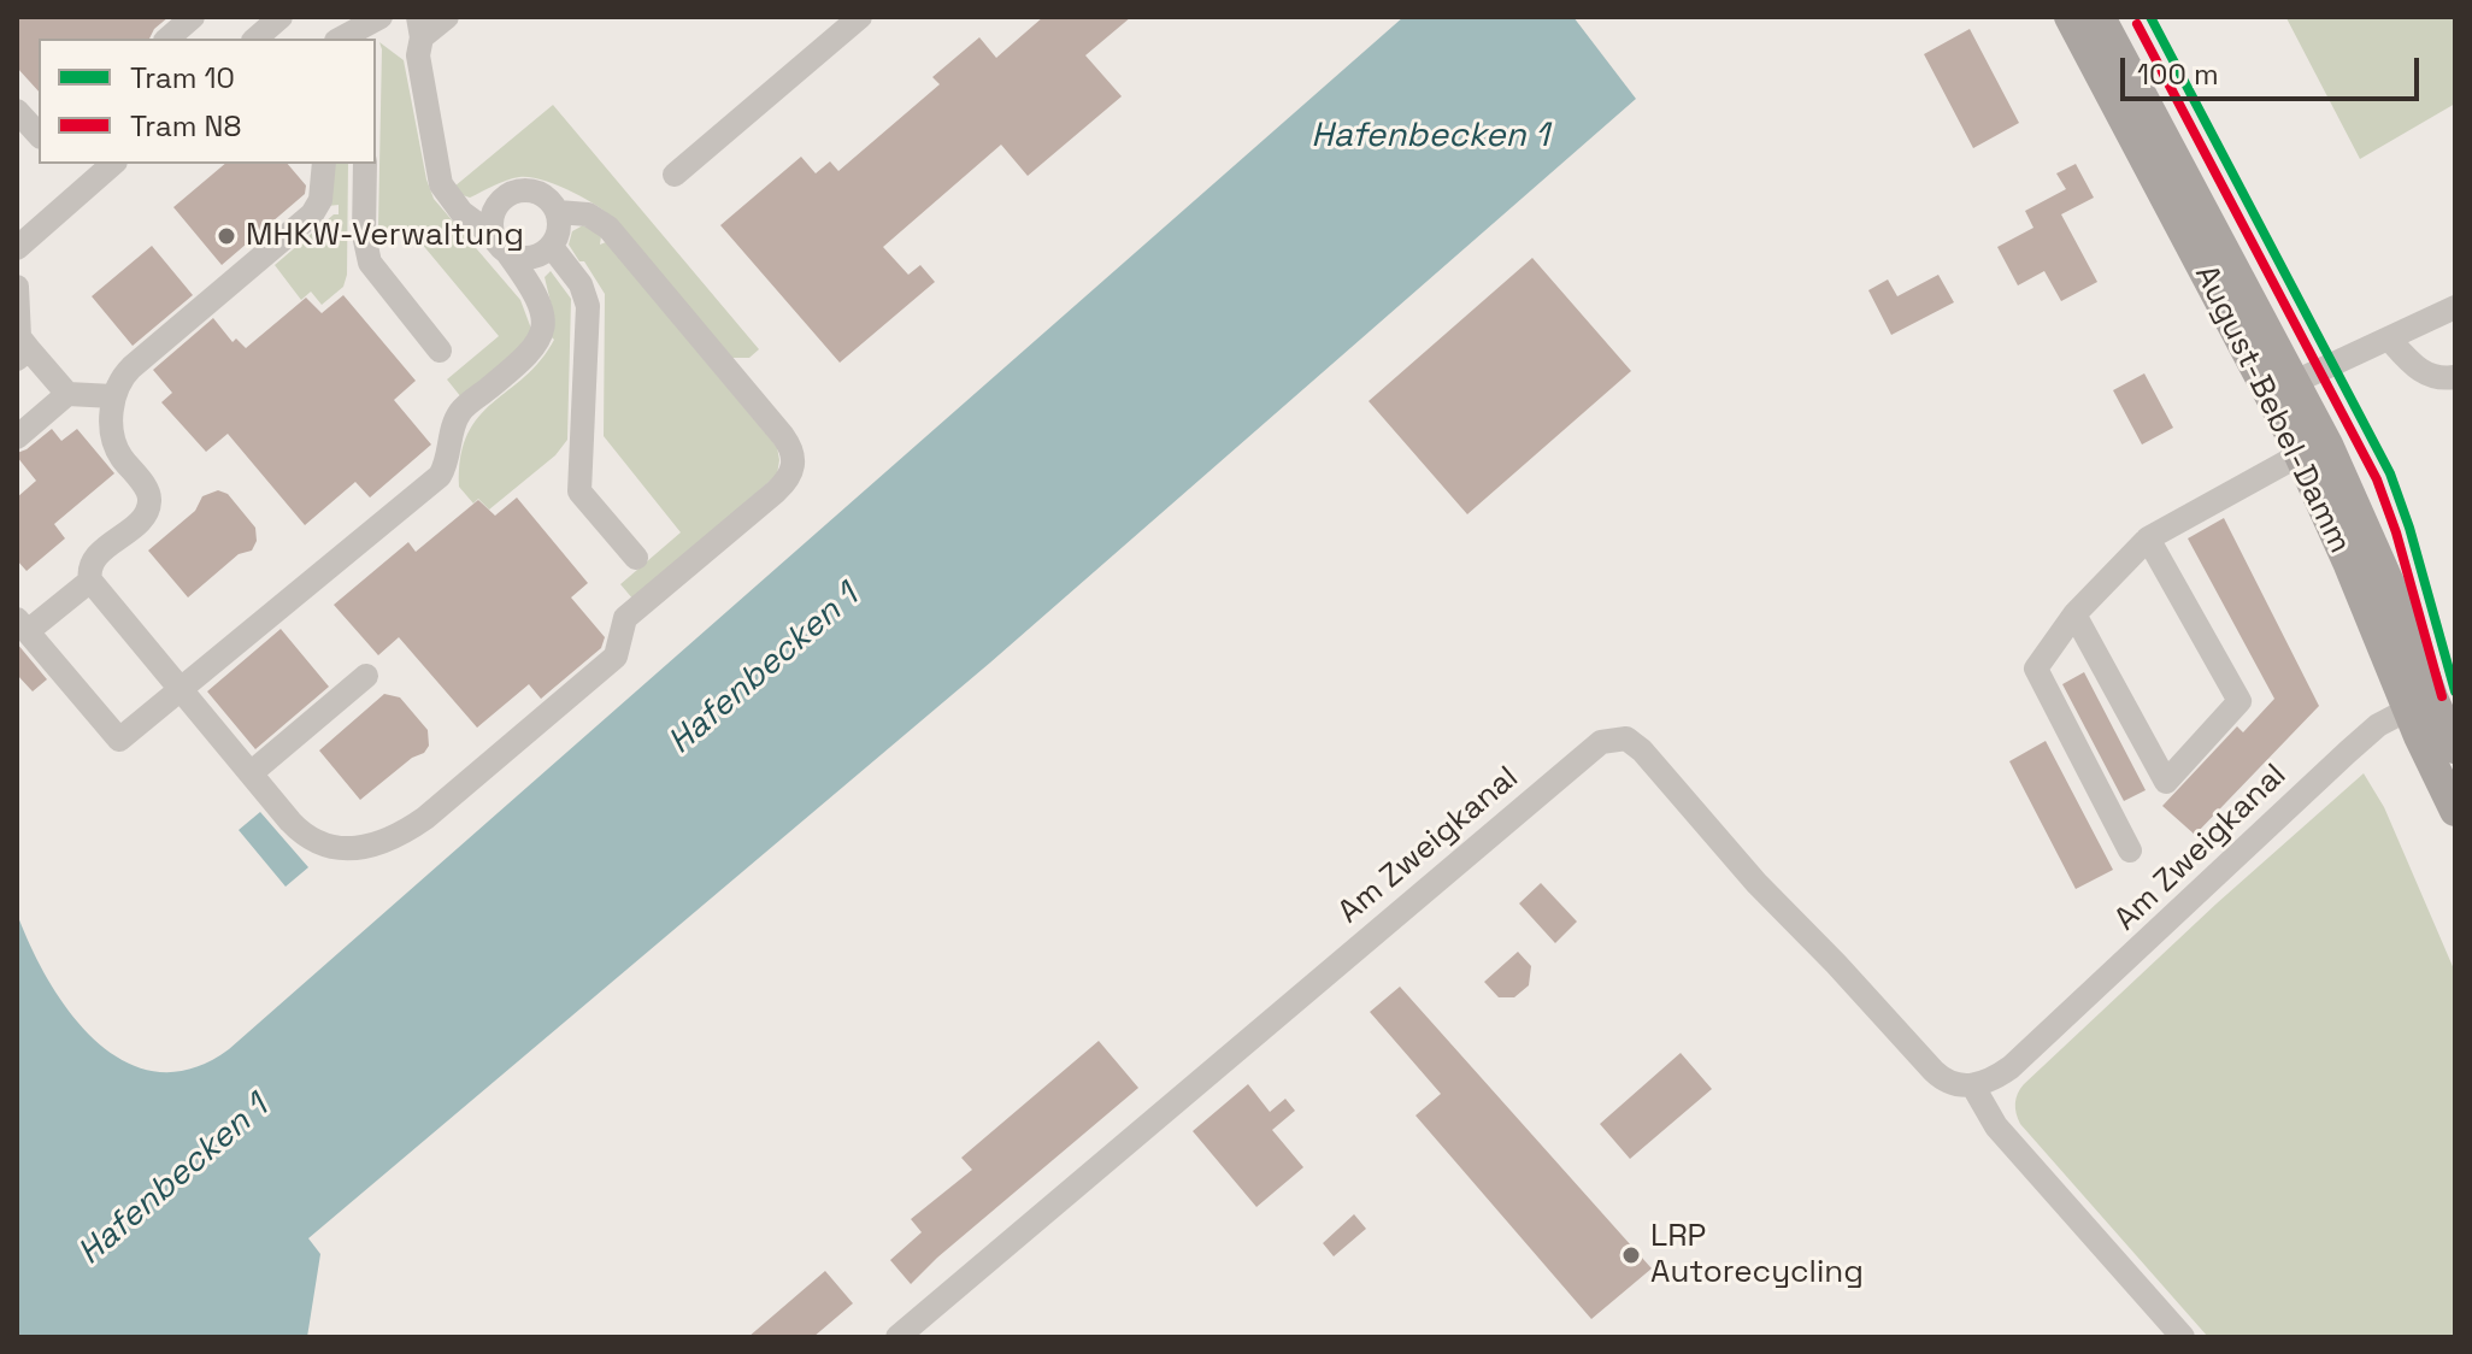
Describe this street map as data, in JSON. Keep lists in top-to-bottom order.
{
  "streets": {
    "main road": ["August-Bebel-Damm"],
    "street": ["Am Zweigkanal"]
  },
  "crossings": [
    ["August-Bebel-Damm", "Am Zweigkanal"]
  ],
  "water": ["Hafenbecken 1"],
  "places": ["MHKW-Verwaltung", "LRP Autorecycling"],
  "lines": ["tram line 10", "tram line N8"],
  "legend": ["Tram 10", "Tram N8"],
  "scale_bar": "100 m"
}
